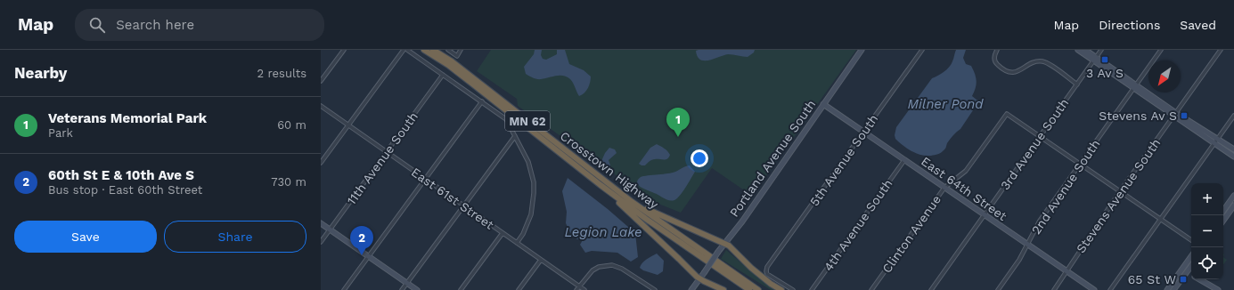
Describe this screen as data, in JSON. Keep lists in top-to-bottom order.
{
  "streets": {
    "highway": ["MN 62", "Crosstown Highway"],
    "main road": ["Portland Avenue South", "East 64th Street"],
    "street": [
      "3rd Avenue South",
      "11th Avenue South",
      "5th Avenue South",
      "2nd Avenue South",
      "Stevens Avenue South",
      "East 61st Street",
      "4th Avenue South",
      "Clinton Avenue"
    ]
  },
  "crossings": [
    ["3rd Avenue South", "East 64th Street"],
    ["3rd Avenue South", "Clinton Avenue"],
    ["11th Avenue South", "East 61st Street"],
    ["Portland Avenue South", "East 64th Street"],
    ["5th Avenue South", "East 64th Street"],
    ["2nd Avenue South", "East 64th Street"],
    ["East 64th Street", "Stevens Avenue South"],
    ["East 64th Street", "4th Avenue South"],
    ["East 64th Street", "Clinton Avenue"]
  ],
  "water": ["Milner Pond", "Legion Lake"],
  "places": {
    "transit": ["3 Av S", "Stevens Av S", "65 St W"]
  },
  "north": "bottom left",
  "page": {
    "header": "Map",
    "search": "Search here",
    "nav": ["Map", "Directions", "Saved"],
    "heading": ["Nearby", "2 results"],
    "list": [
      {
        "mark": "1",
        "name": "Veterans Memorial Park",
        "note": "Park",
        "value": "60 m"
      },
      {
        "mark": "2",
        "name": "60th St E & 10th Ave S",
        "note": "Bus stop · East 60th Street",
        "value": "730 m"
      }
    ],
    "pins": ["1", "2"],
    "map_buttons": ["+", "−"],
    "buttons": ["Save", "Share"]
  }
}
